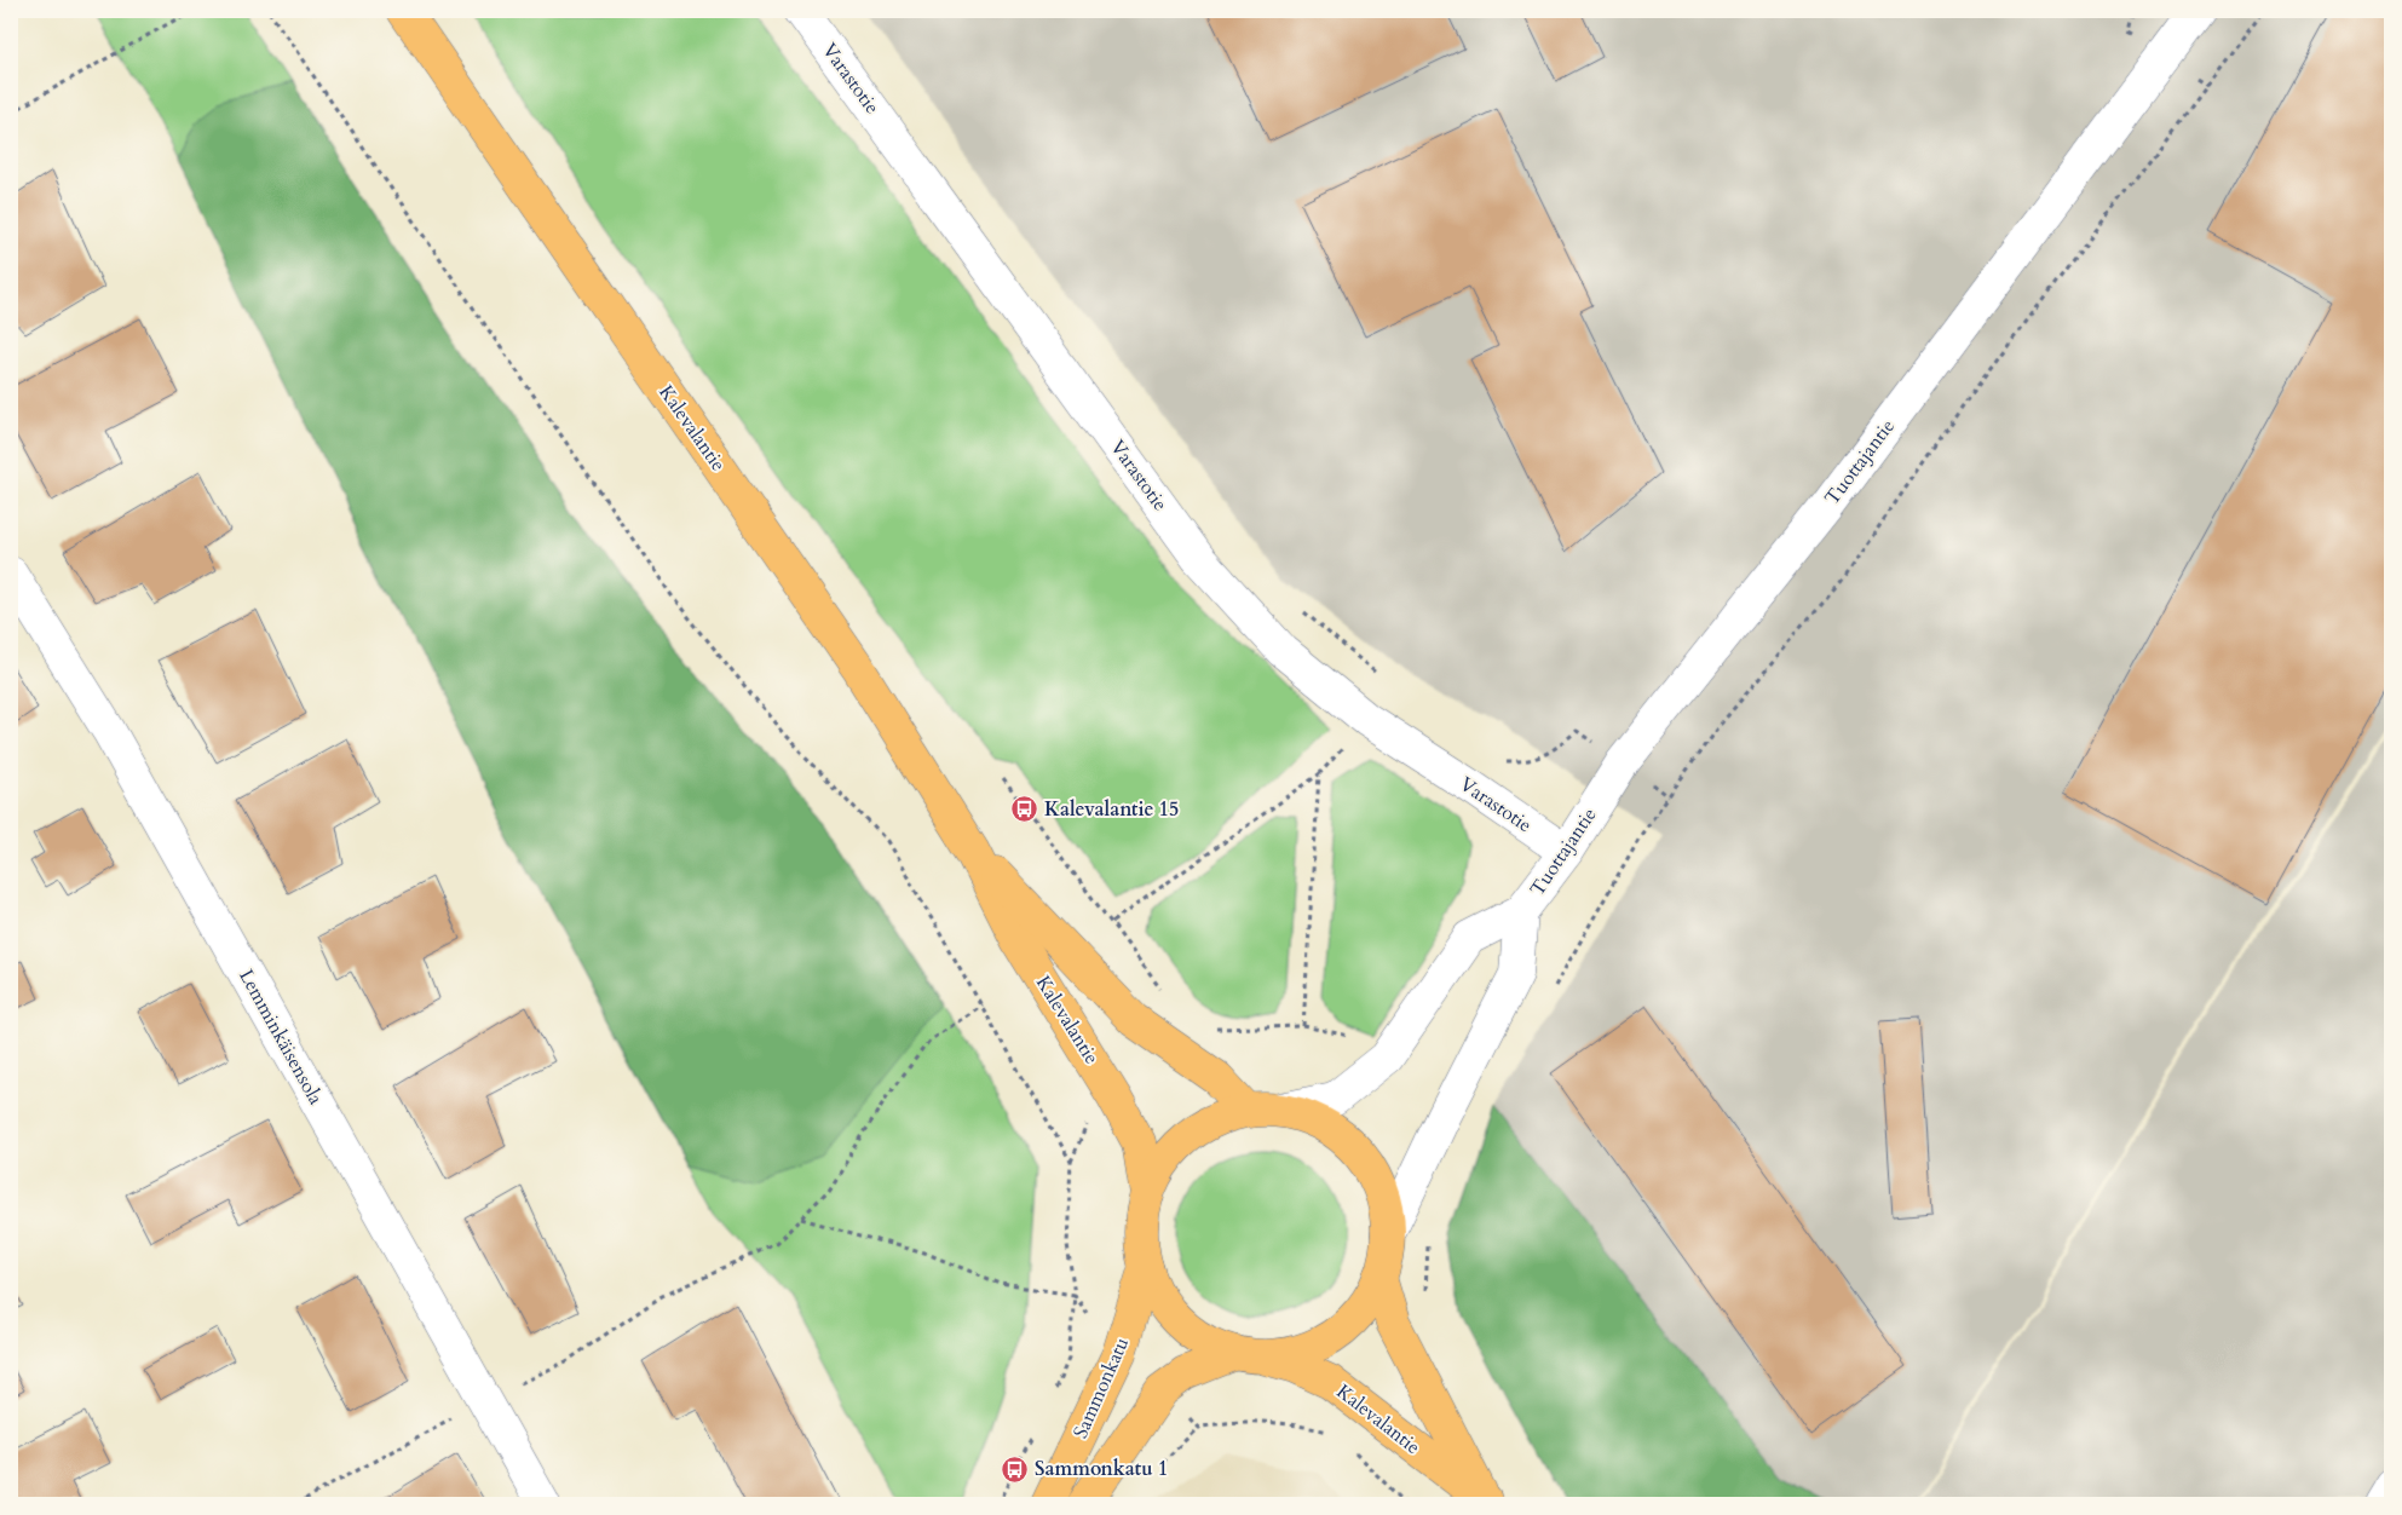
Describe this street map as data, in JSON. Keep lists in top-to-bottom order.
{
  "streets": {
    "main road": ["Kalevalantie", "Sammonkatu"],
    "street": ["Varastotie", "Tuottajantie", "Lemminkäisensola"]
  },
  "crossings": [
    ["Varastotie", "Tuottajantie"],
    ["Kalevalantie", "Sammonkatu"]
  ],
  "places": {
    "bus stop": ["Kalevalantie 15", "Sammonkatu 1"]
  }
}
